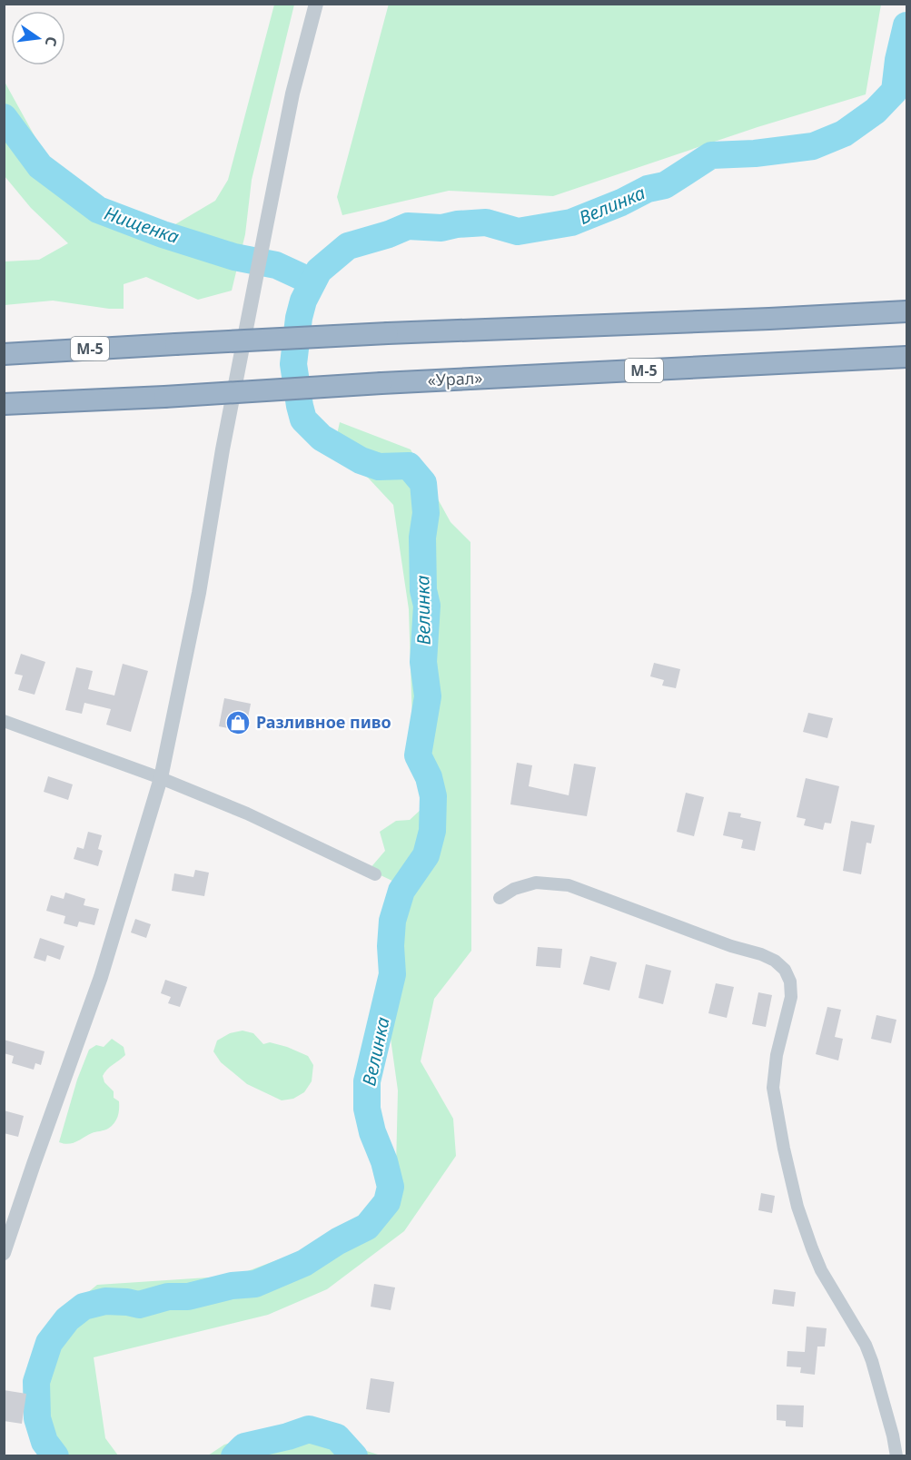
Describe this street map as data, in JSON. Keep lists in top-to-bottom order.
{
  "streets": {
    "highway": ["М-5", "«Урал»"]
  },
  "water": ["Велинка", "Нищенка"],
  "places": {
    "shop": ["Разливное пиво"]
  },
  "north": "right"
}
